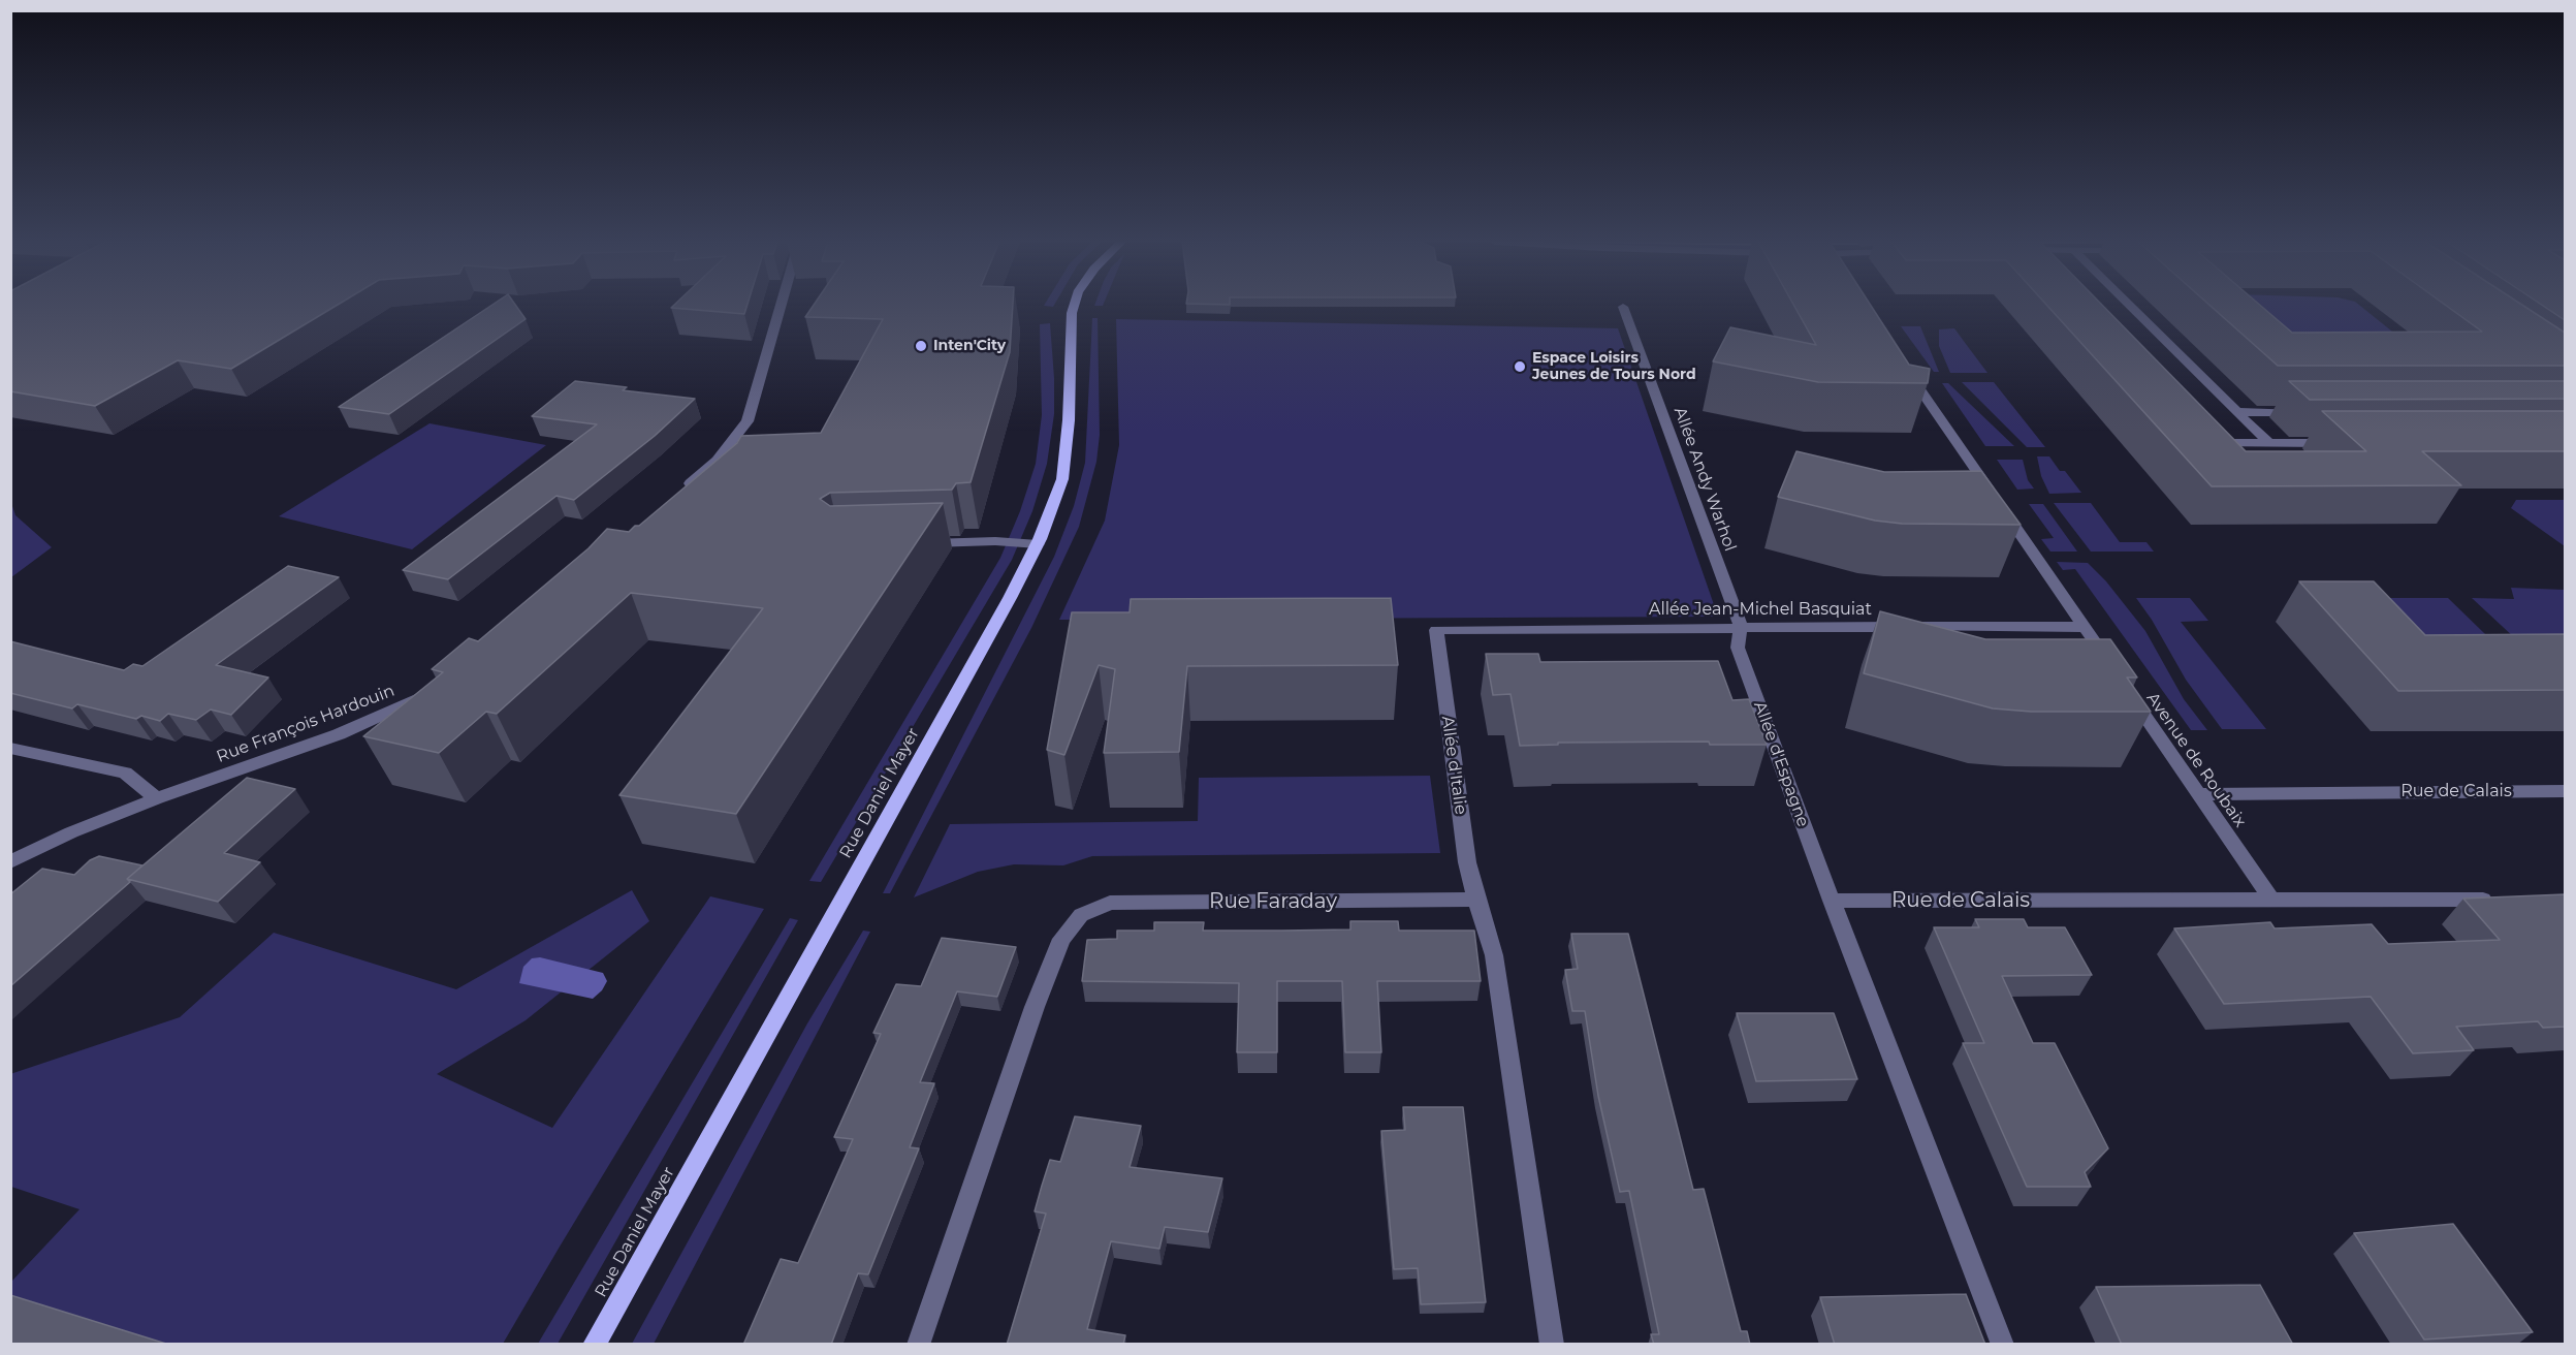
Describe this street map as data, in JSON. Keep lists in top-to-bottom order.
{
  "streets": {
    "main road": ["Rue Daniel Mayer"],
    "street": [
      "Allée Andy Warhol",
      "Allée Jean-Michel Basquiat",
      "Rue François Hardouin",
      "Avenue de Roubaix",
      "Allée d'Espagne",
      "Allée d'Italie",
      "Rue de Calais",
      "Rue Faraday"
    ]
  },
  "crossings": [
    ["Allée Andy Warhol", "Allée Jean-Michel Basquiat"],
    ["Allée Andy Warhol", "Allée d'Espagne"],
    ["Allée Jean-Michel Basquiat", "Allée d'Espagne"],
    ["Allée Jean-Michel Basquiat", "Allée d'Italie"],
    ["Avenue de Roubaix", "Rue de Calais"],
    ["Allée d'Espagne", "Rue de Calais"],
    ["Allée d'Italie", "Rue Faraday"]
  ],
  "places": ["Inten'City", "Espace Loisirs Jeunes de Tours Nord"]
}
